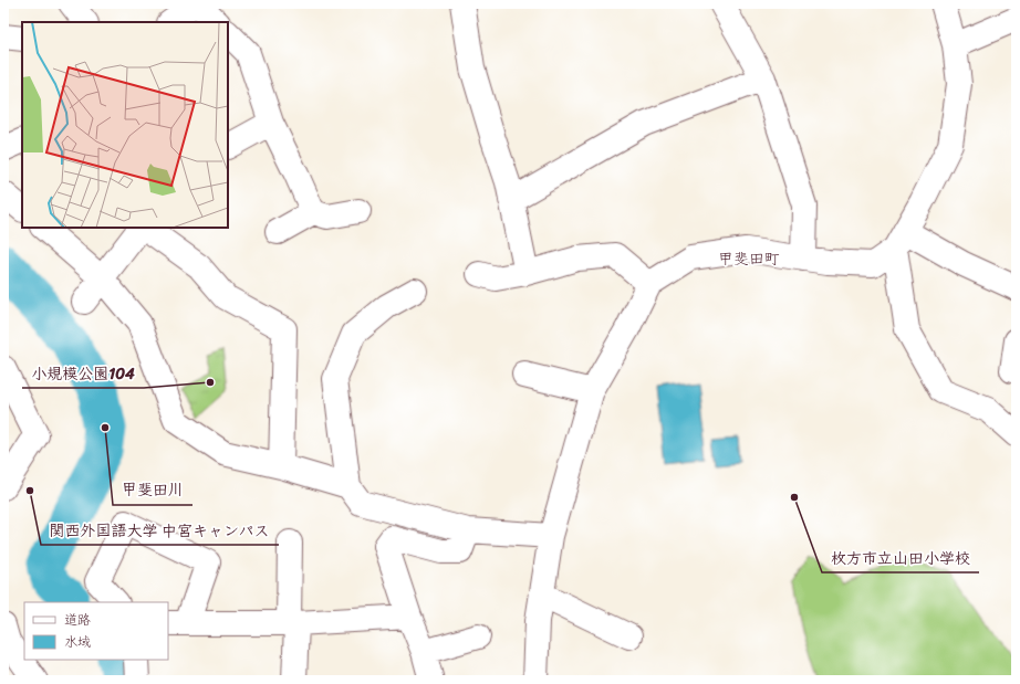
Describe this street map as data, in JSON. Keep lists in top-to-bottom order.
{
  "districts": ["甲斐田町"],
  "places": [
    "小規模公園104",
    "甲斐田川",
    "関西外国語大学 中宮キャンパス",
    "枚方市立山田小学校"
  ],
  "legend": ["道路", "水域"]
}
